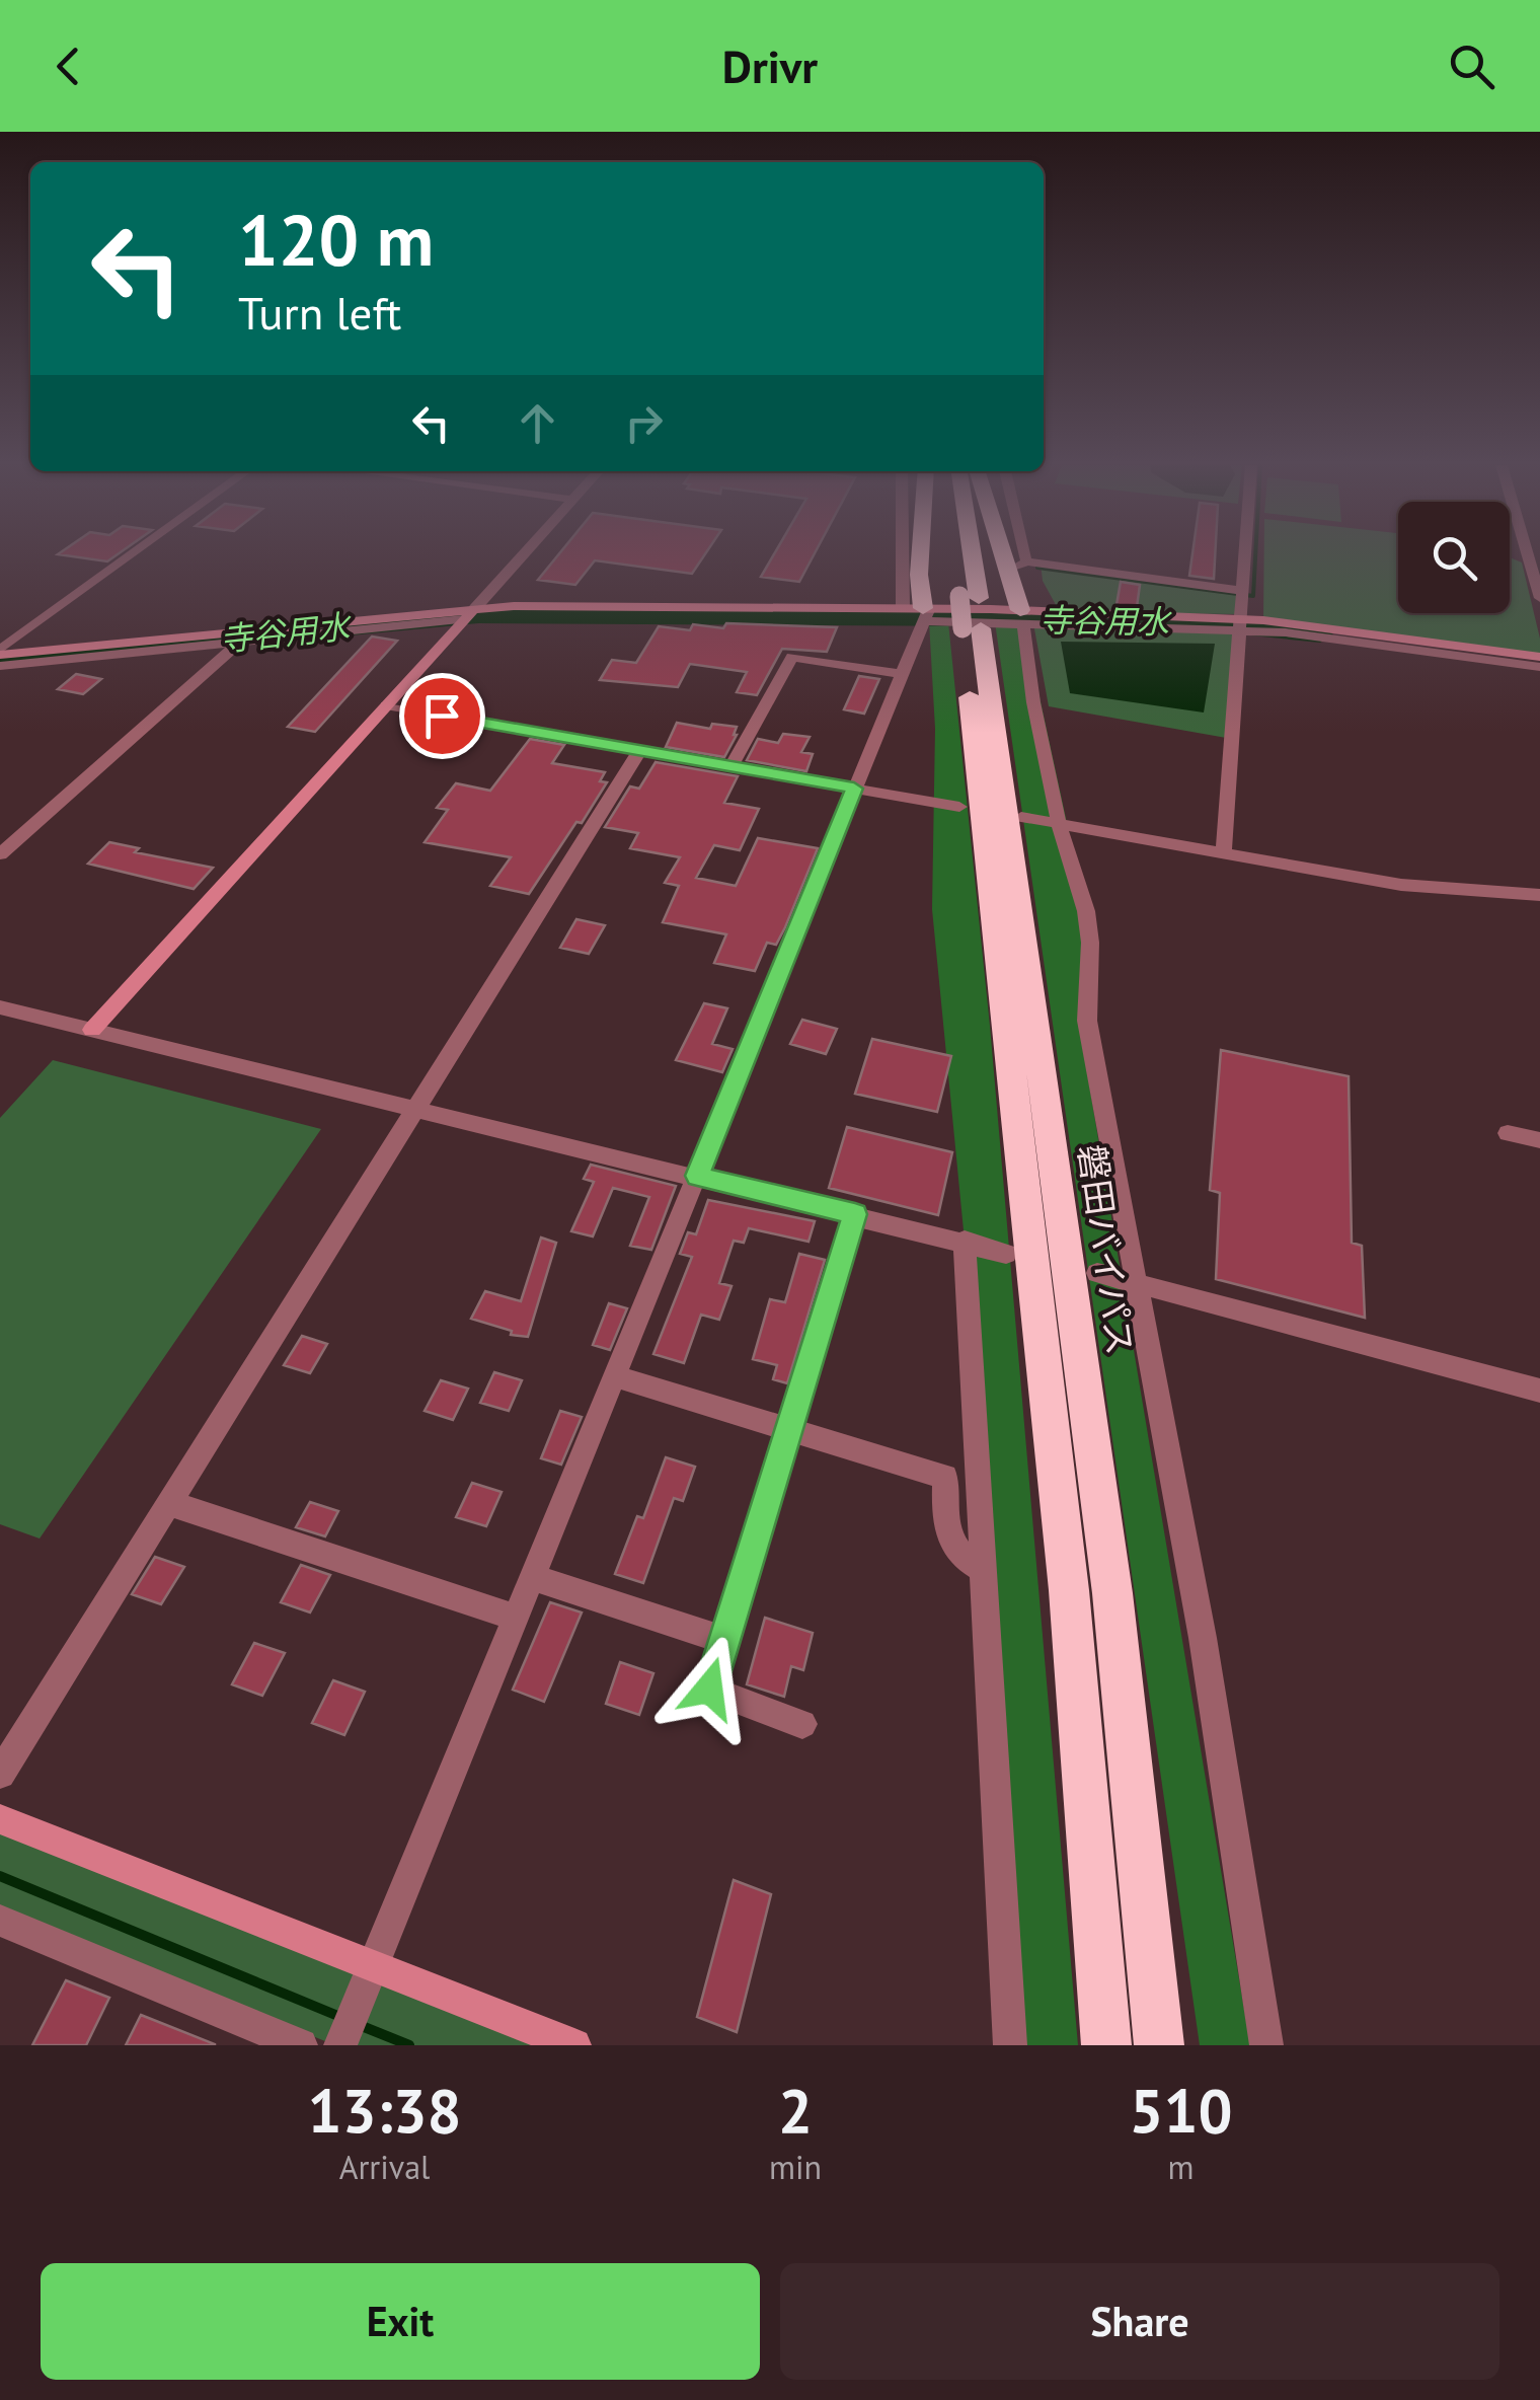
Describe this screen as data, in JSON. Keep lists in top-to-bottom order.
{
  "streets": {
    "highway": ["磐田バイパス"]
  },
  "water": ["寺谷用水"],
  "page": {
    "header": "Drivr",
    "turn": ["120 m", "Turn left"],
    "eta": [
      "13:38",
      "Arrival",
      "2",
      "min",
      "510",
      "m"
    ],
    "buttons": ["Exit", "Share"]
  }
}
